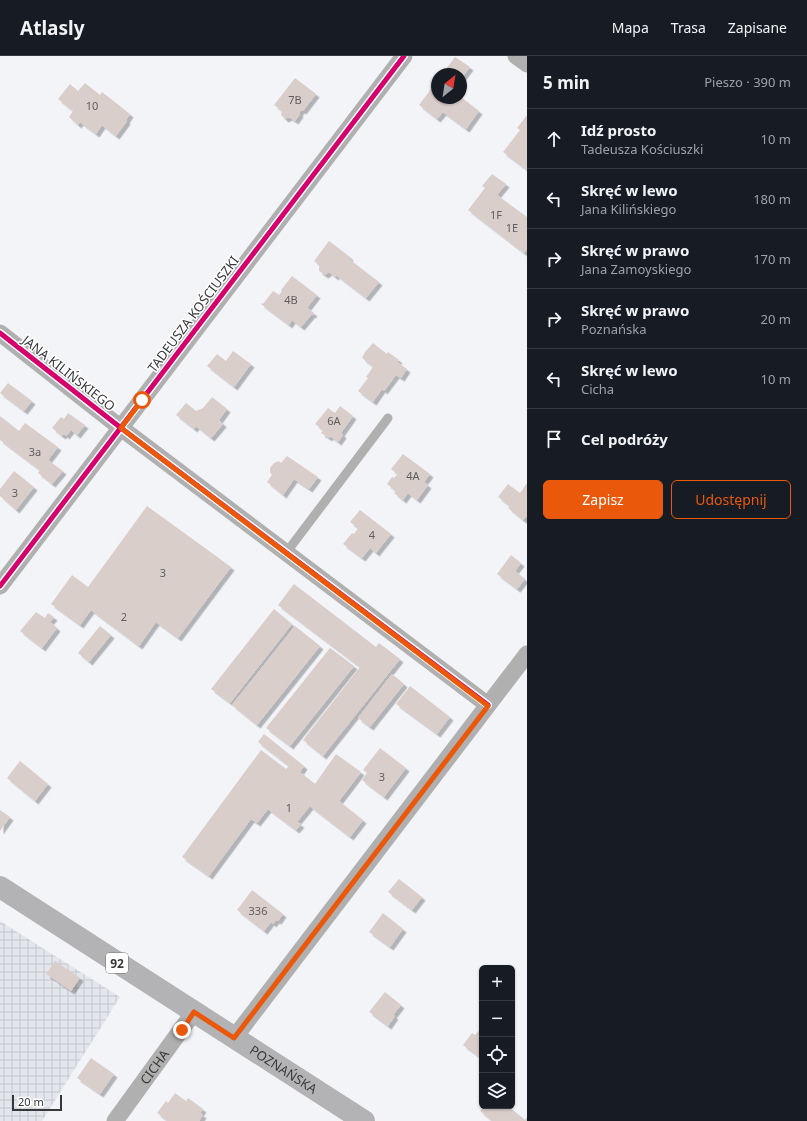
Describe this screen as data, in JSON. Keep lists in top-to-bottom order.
{
  "streets": {
    "main road": ["92", "POZNAŃSKA"],
    "street": ["TADEUSZA KOŚCIUSZKI", "JANA KILIŃSKIEGO", "CICHA"]
  },
  "crossings": [
    ["TADEUSZA KOŚCIUSZKI", "JANA KILIŃSKIEGO"],
    ["CICHA", "POZNAŃSKA"]
  ],
  "house_numbers": [
    "7B",
    "10",
    "1F",
    "1E",
    "4B",
    "6A",
    "3a",
    "4A",
    "3",
    "4",
    "3",
    "2",
    "3",
    "1",
    "336"
  ],
  "scale_bar": "20 m",
  "north": "top right",
  "page": {
    "header": "Atlasly",
    "nav": ["Mapa", "Trasa", "Zapisane"],
    "heading": ["5 min", "Pieszo · 390 m"],
    "list": [
      ["Idź prosto", "Tadeusza Kościuszki", "10 m"],
      ["Skręć w lewo", "Jana Kilińskiego", "180 m"],
      ["Skręć w prawo", "Jana Zamoyskiego", "170 m"],
      ["Skręć w prawo", "Poznańska", "20 m"],
      ["Skręć w lewo", "Cicha", "10 m"],
      "Cel podróży"
    ],
    "buttons": ["Zapisz", "Udostępnij"],
    "map_buttons": ["+", "−"],
    "scale": "20 m"
  }
}
